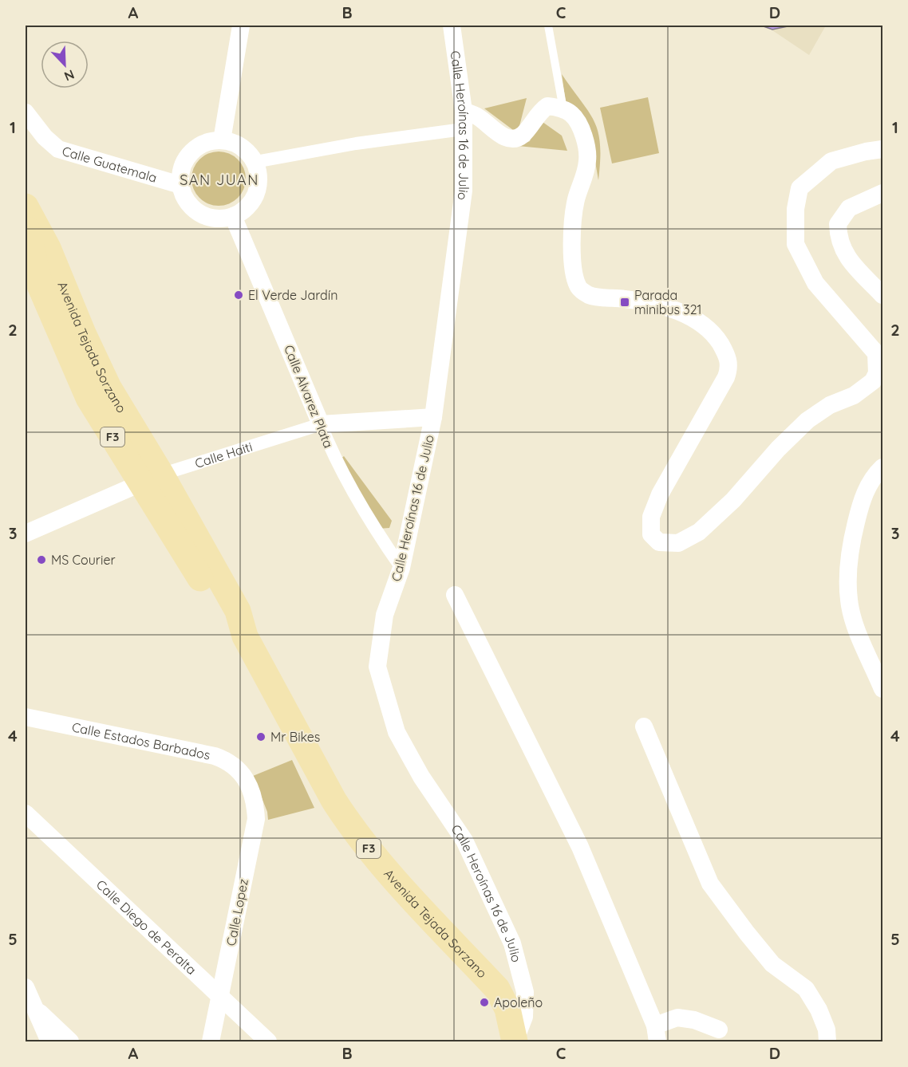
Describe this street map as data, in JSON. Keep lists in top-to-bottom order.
{
  "streets": {
    "main road": ["Avenida Tejada Sorzano", "F3"],
    "street": [
      "Calle Heroínas 16 de Julio",
      "Calle Guatemala",
      "Calle Alvarez Plata",
      "Calle Haiti",
      "Calle Estados Barbados",
      "Calle Lopez",
      "Calle Diego de Peralta"
    ]
  },
  "crossings": [
    ["Calle Heroínas 16 de Julio", "Avenida Tejada Sorzano"],
    ["Calle Heroínas 16 de Julio", "Calle Alvarez Plata"],
    ["Calle Heroínas 16 de Julio", "Calle Haiti"],
    ["Calle Guatemala", "Calle Alvarez Plata"],
    ["Avenida Tejada Sorzano", "Calle Haiti"],
    ["Calle Alvarez Plata", "Calle Haiti"],
    ["Calle Estados Barbados", "Calle Lopez"],
    ["Calle Lopez", "Calle Diego de Peralta"]
  ],
  "districts": ["SAN JUAN"],
  "places": {
    "other": [
      "El Verde Jardín",
      "MS Courier",
      "Mr Bikes",
      "Apoleño"
    ],
    "transit": ["Parada minibus 321"]
  },
  "north": "bottom right",
  "grid": {
    "columns": [
      "A",
      "B",
      "C",
      "D"
    ],
    "rows": [
      "1",
      "2",
      "3",
      "4",
      "5"
    ]
  }
}
